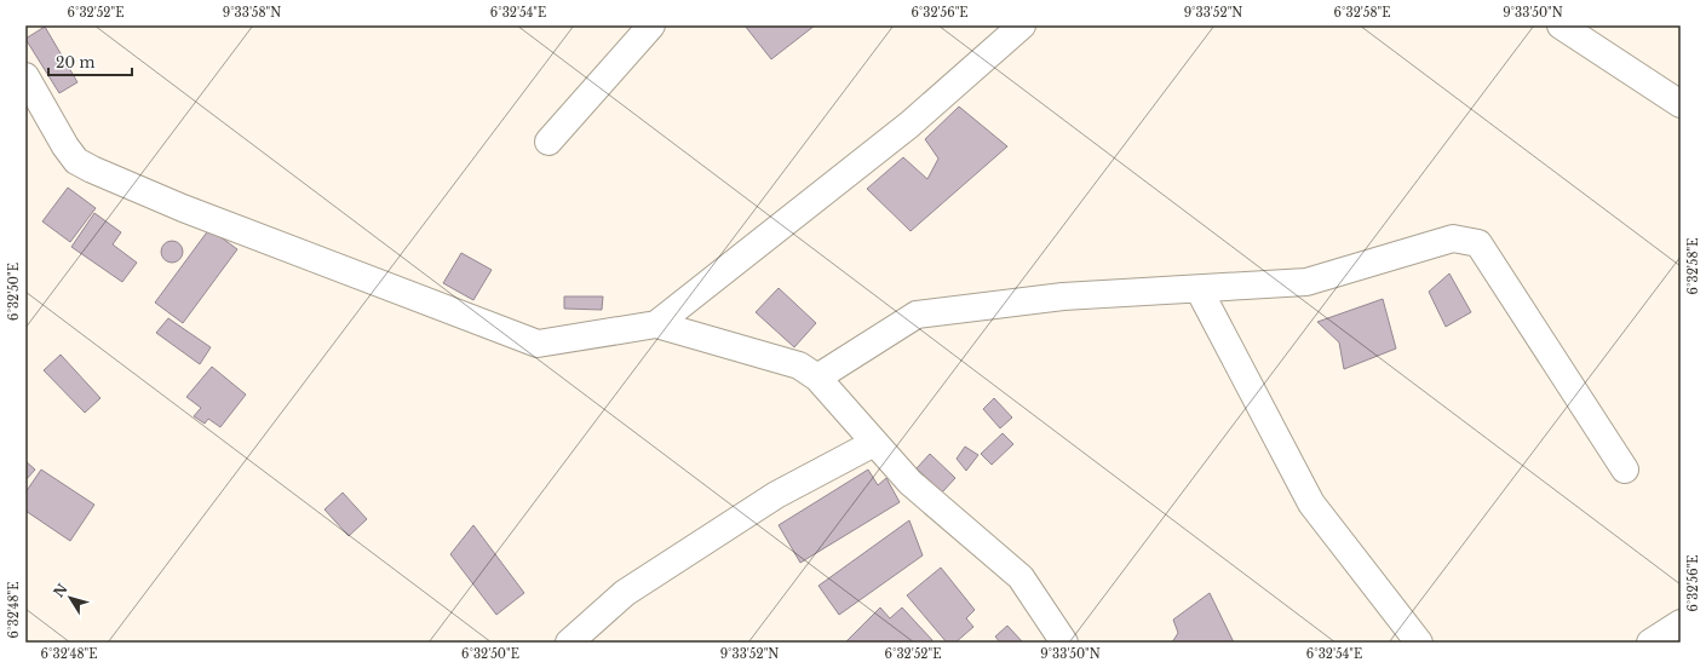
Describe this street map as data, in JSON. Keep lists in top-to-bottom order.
{
  "scale_bar": "20 m",
  "north": "top left",
  "coordinates": [
    "6°32'52\"E",
    "9°33'58\"N",
    "6°32'54\"E",
    "6°32'56\"E",
    "9°33'52\"N",
    "6°32'58\"E",
    "9°33'50\"N",
    "6°32'50\"E",
    "6°32'48\"E"
  ]
}
